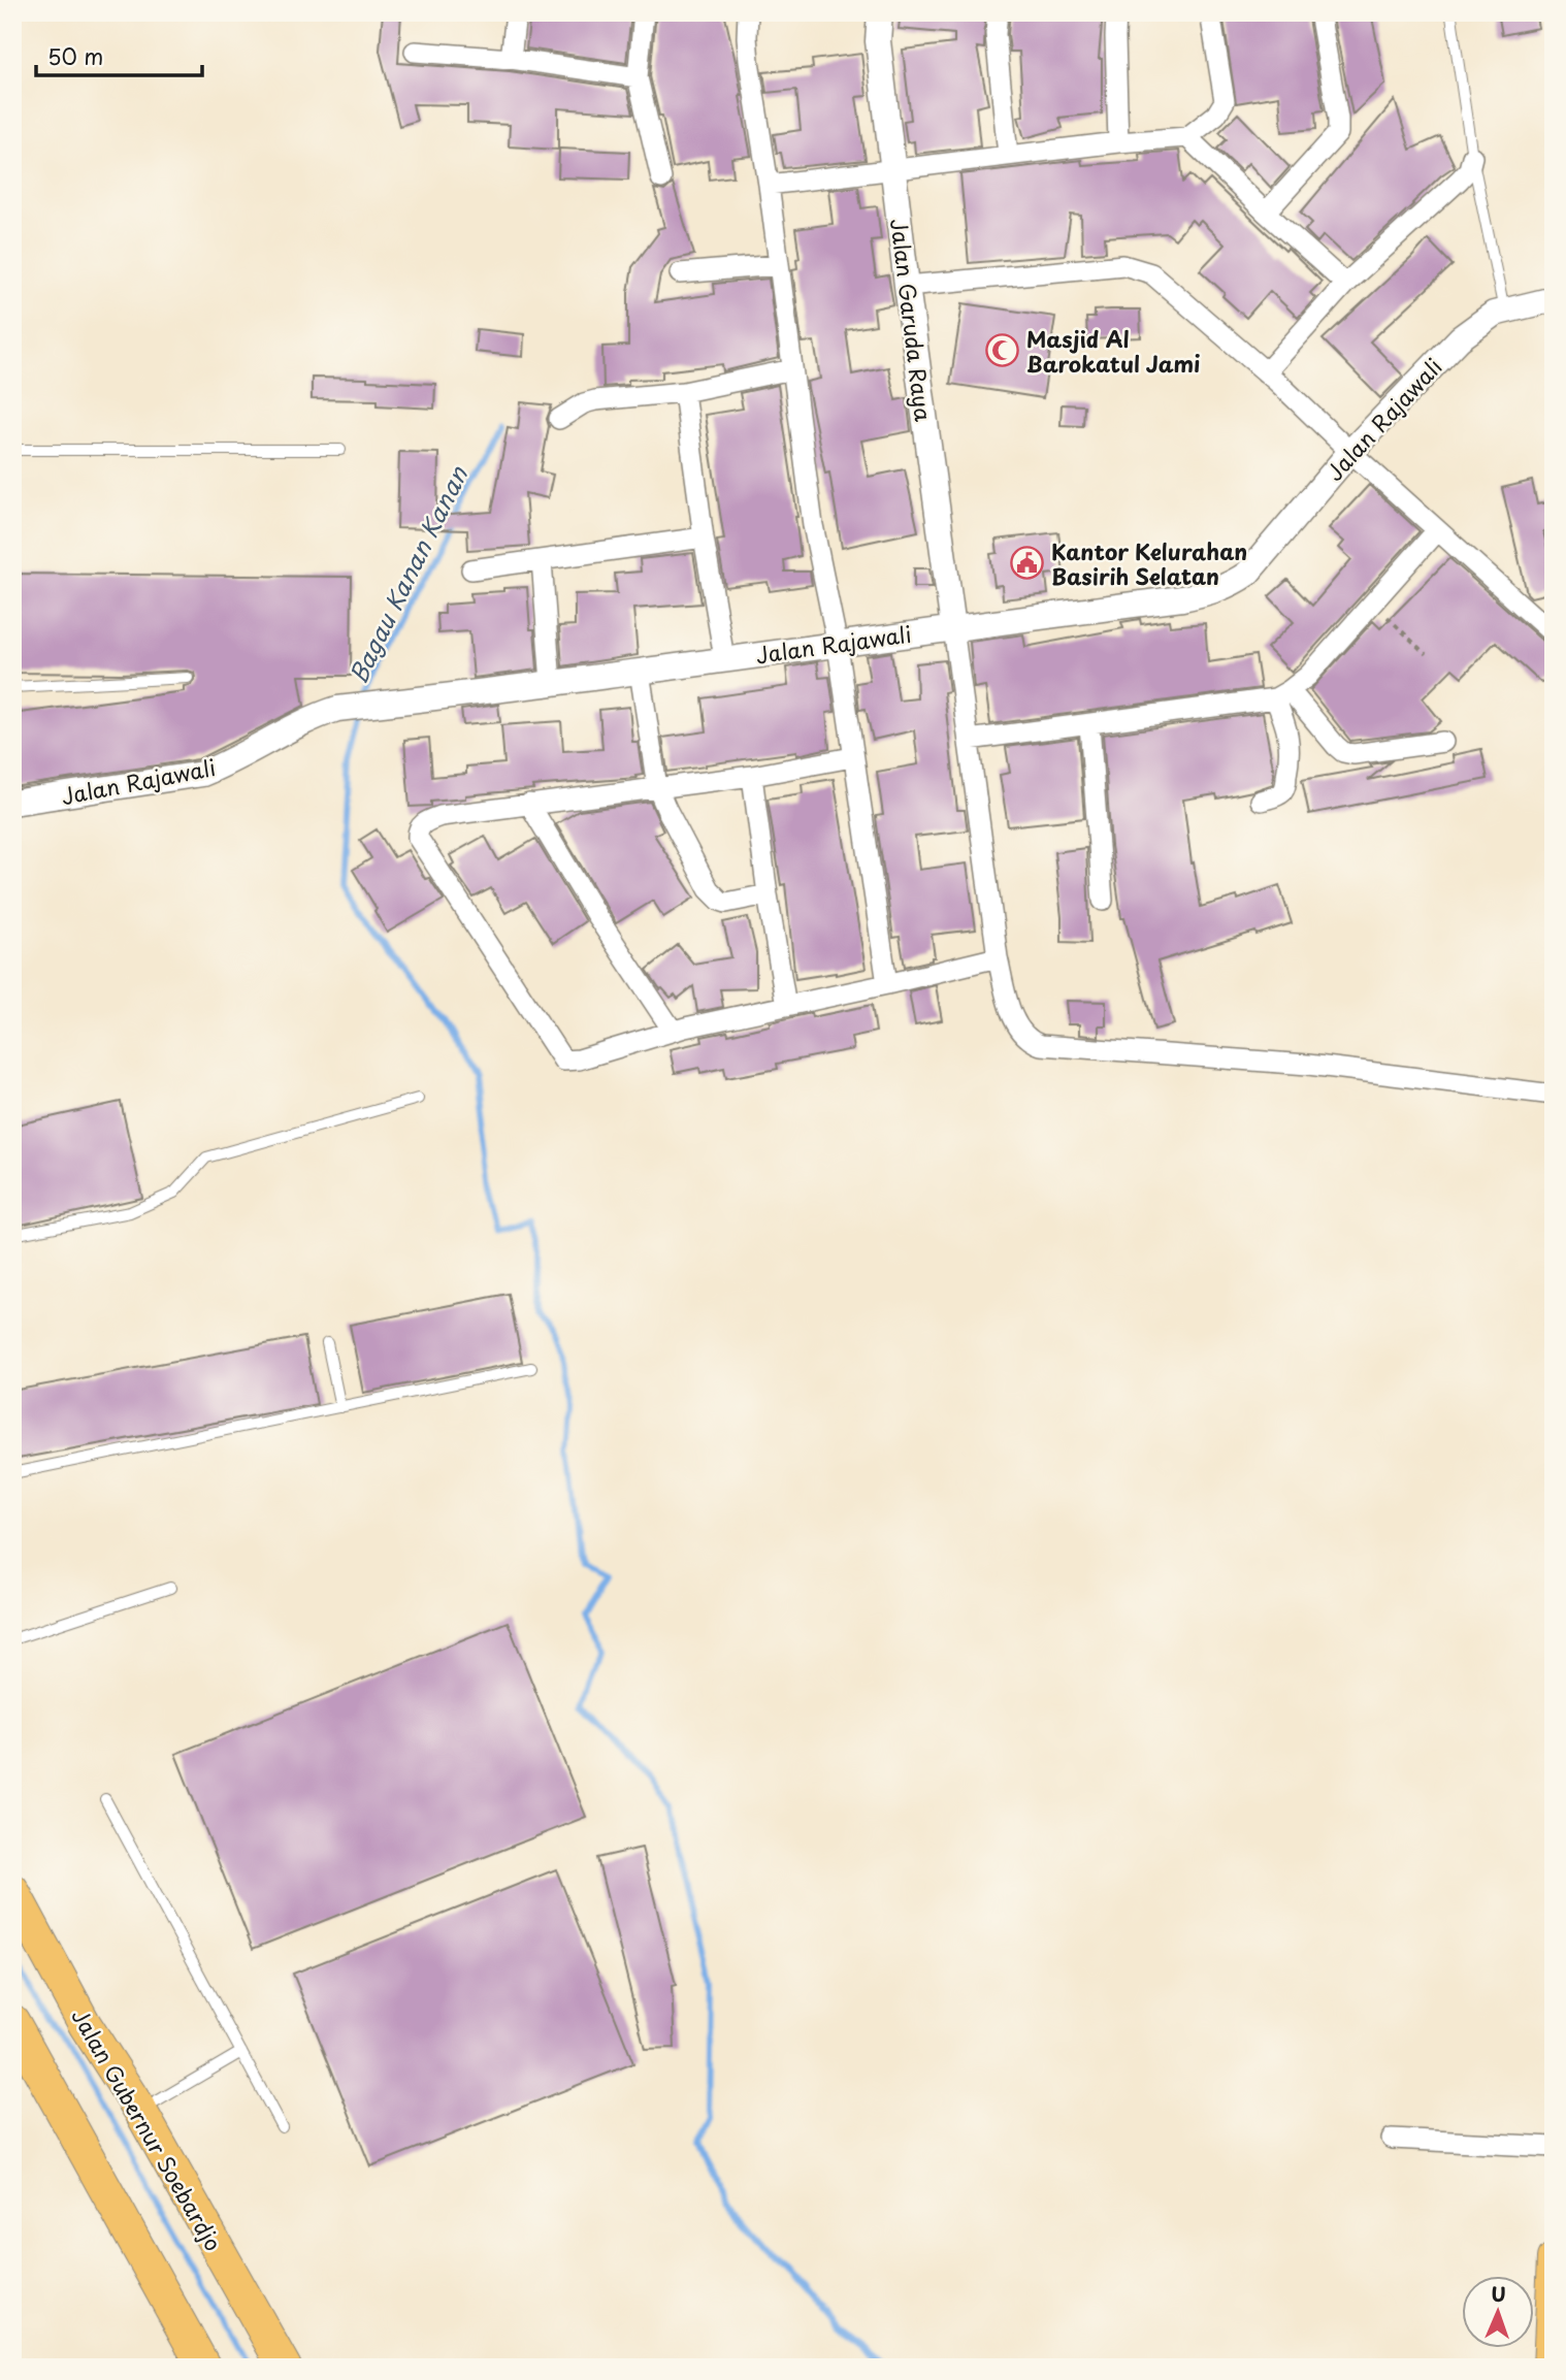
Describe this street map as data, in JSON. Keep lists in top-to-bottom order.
{
  "streets": {
    "highway": ["Jalan Gubernur Soebardjo"],
    "street": ["Jalan Garuda Raya", "Jalan Rajawali"]
  },
  "crossings": [
    ["Jalan Garuda Raya", "Jalan Rajawali"]
  ],
  "water": ["Bagau Kanan Kanan"],
  "places": {
    "mosque": ["Masjid Al Barokatul Jami"],
    "public building": ["Kantor Kelurahan Basirih Selatan"]
  },
  "scale_bar": "50 m",
  "north": "top"
}
